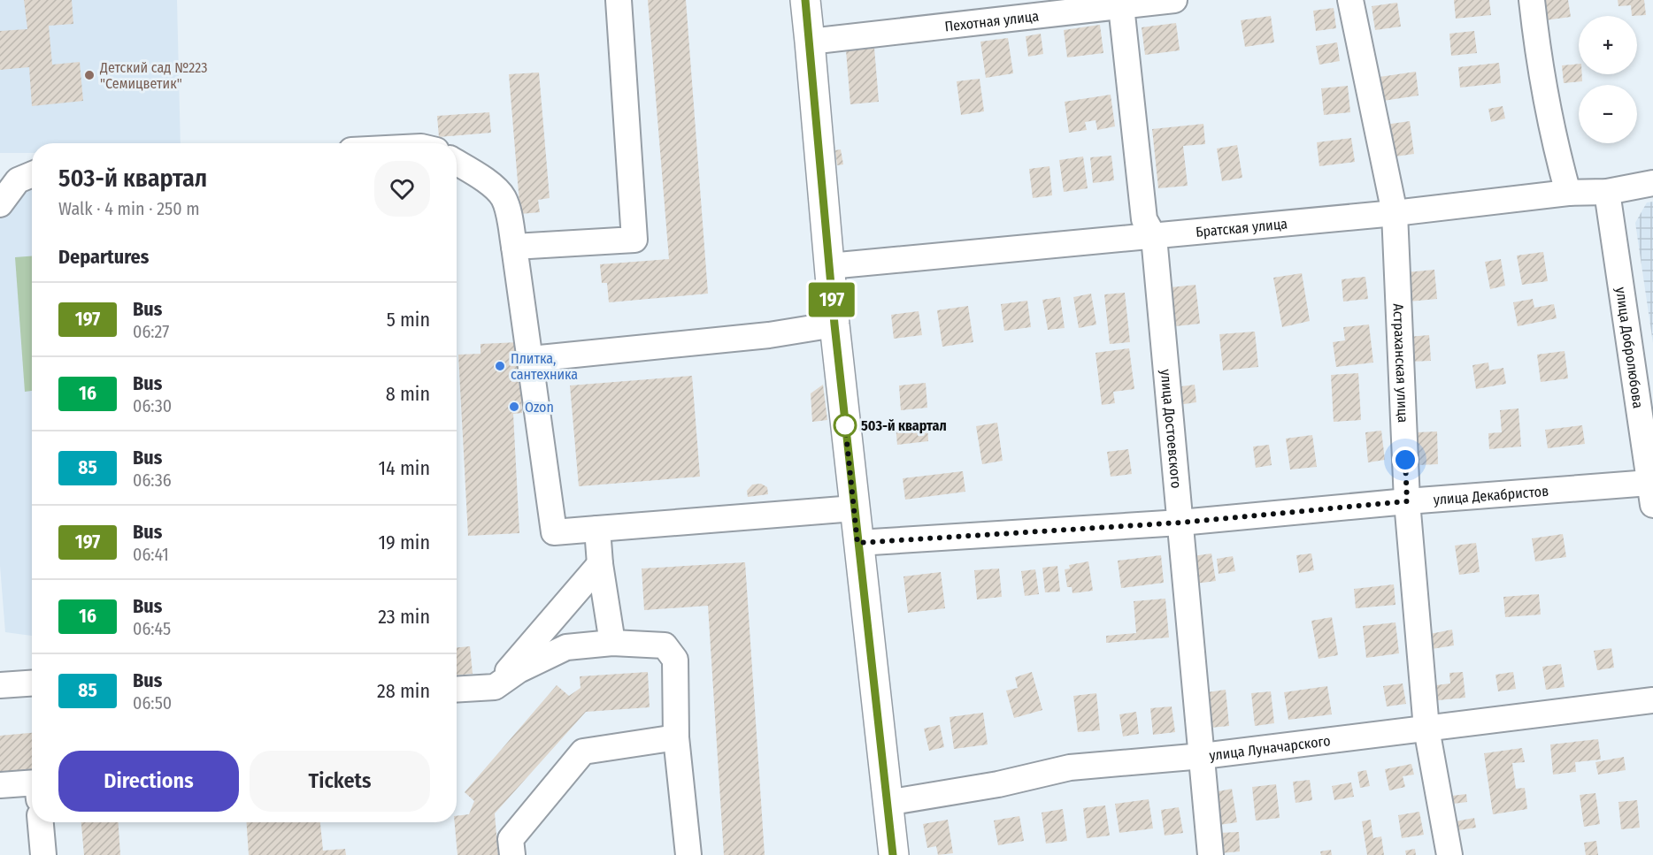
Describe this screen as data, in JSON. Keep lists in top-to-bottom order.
{
  "streets": {
    "street": [
      "Пехотная улица",
      "Братская улица",
      "улица Добролюбова",
      "Астраханская улица",
      "улица Достоевского",
      "улица Декабристов",
      "улица Луначарского"
    ]
  },
  "crossings": [
    ["Пехотная улица", "улица Достоевского"],
    ["Братская улица", "улица Добролюбова"],
    ["Братская улица", "Астраханская улица"],
    ["Братская улица", "улица Достоевского"],
    ["улица Добролюбова", "улица Декабристов"],
    ["Астраханская улица", "улица Декабристов"],
    ["Астраханская улица", "улица Луначарского"],
    ["улица Достоевского", "улица Декабристов"],
    ["улица Достоевского", "улица Луначарского"]
  ],
  "places": [
    "Детский сад №223 \"Семицветик\"",
    "Плитка, сантехника",
    "Ozon",
    "503-й квартал"
  ],
  "lines": ["bus line 197"],
  "page": {
    "on_map": "197",
    "map_buttons": ["+", "−"],
    "heading": [
      ["503-й квартал", "Walk · 4 min · 250 m"],
      "Departures"
    ],
    "list": [
      {
        "mark": "197",
        "name": "Bus",
        "note": "06:27",
        "value": "5 min"
      },
      {
        "mark": "16",
        "name": "Bus",
        "note": "06:30",
        "value": "8 min"
      },
      {
        "mark": "85",
        "name": "Bus",
        "note": "06:36",
        "value": "14 min"
      },
      {
        "mark": "197",
        "name": "Bus",
        "note": "06:41",
        "value": "19 min"
      },
      {
        "mark": "16",
        "name": "Bus",
        "note": "06:45",
        "value": "23 min"
      },
      {
        "mark": "85",
        "name": "Bus",
        "note": "06:50",
        "value": "28 min"
      }
    ],
    "buttons": ["Directions", "Tickets"]
  }
}
